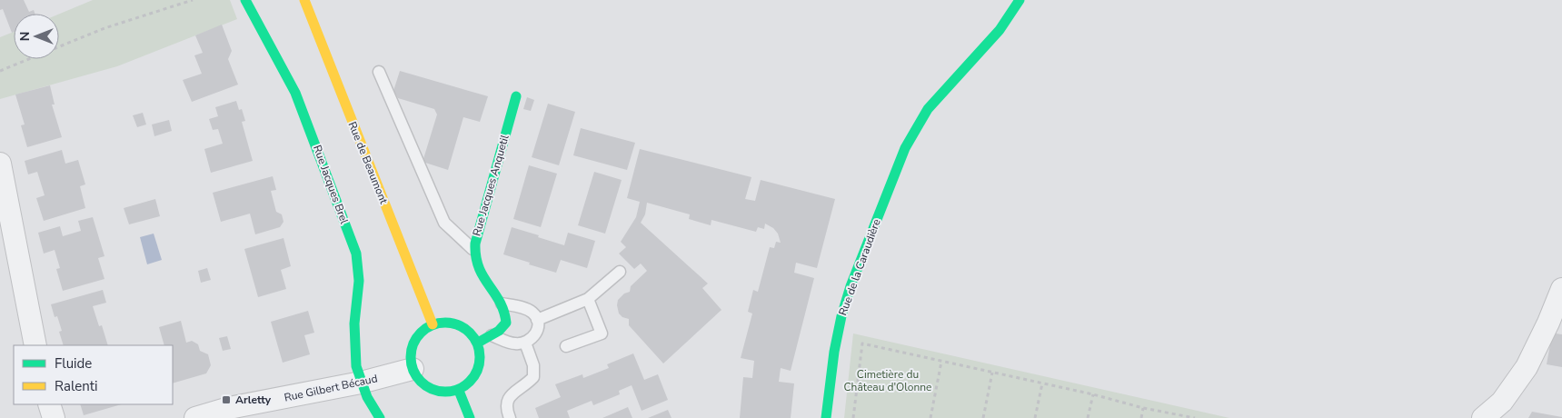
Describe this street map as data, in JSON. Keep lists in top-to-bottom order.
{
  "streets": {
    "street": [
      "Rue de Beaumont",
      "Rue Jacques Brel",
      "Rue Jacques Anquetil",
      "Rue de la Caraudière",
      "Rue Gilbert Bécaud"
    ]
  },
  "crossings": [
    ["Rue de Beaumont", "Rue Gilbert Bécaud"],
    ["Rue Jacques Brel", "Rue Gilbert Bécaud"]
  ],
  "parks": ["Cimetière du Château d'Olonne"],
  "places": {
    "transit": ["Arletty"]
  },
  "legend": ["Fluide", "Ralenti"],
  "north": "left"
}
